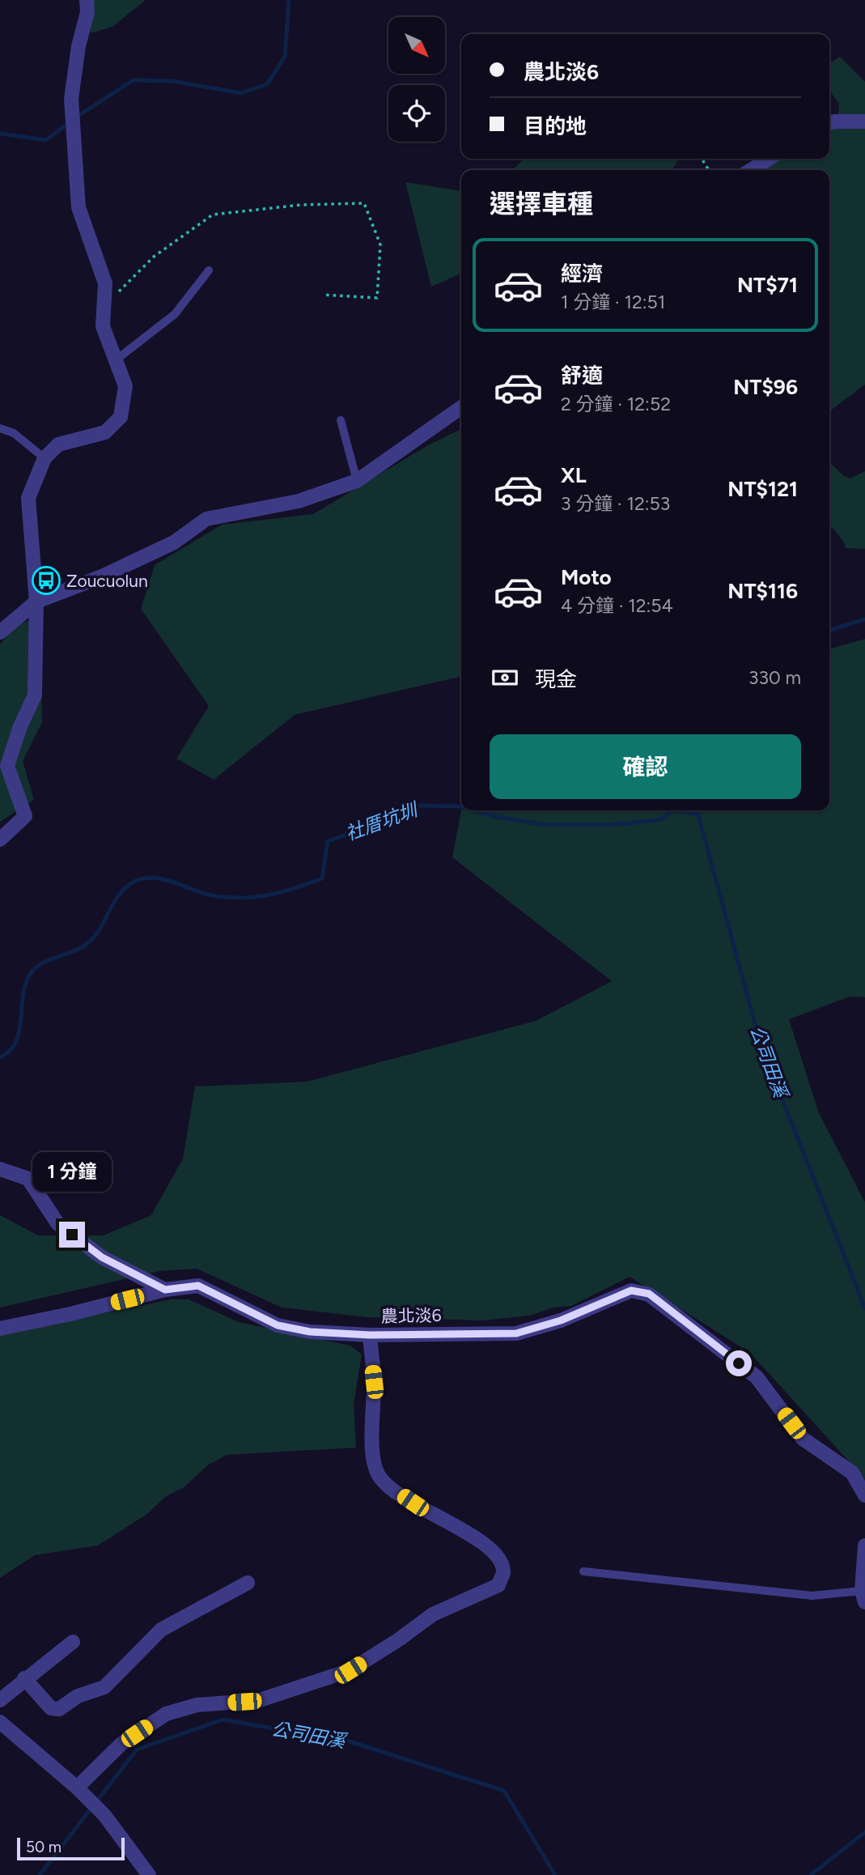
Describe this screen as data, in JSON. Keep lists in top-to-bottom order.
{
  "streets": {
    "street": ["農北淡6"]
  },
  "water": ["社厝坑圳", "公司田溪"],
  "places": {
    "bus stop": ["Zoucuolun"]
  },
  "scale_bar": "50 m",
  "north": "bottom right",
  "page": {
    "banner": ["農北淡6", "目的地"],
    "heading": "選擇車種",
    "list": [
      {
        "name": "經濟",
        "note": "1 分鐘 · 12:51",
        "value": "NT$71"
      },
      {
        "name": "舒適",
        "note": "2 分鐘 · 12:52",
        "value": "NT$96"
      },
      {
        "name": "XL",
        "note": "3 分鐘 · 12:53",
        "value": "NT$121"
      },
      {
        "name": "Moto",
        "note": "4 分鐘 · 12:54",
        "value": "NT$116"
      }
    ],
    "pay": ["現金", "330 m"],
    "buttons": "確認",
    "bubble": "1 分鐘",
    "scale": "50 m"
  }
}
